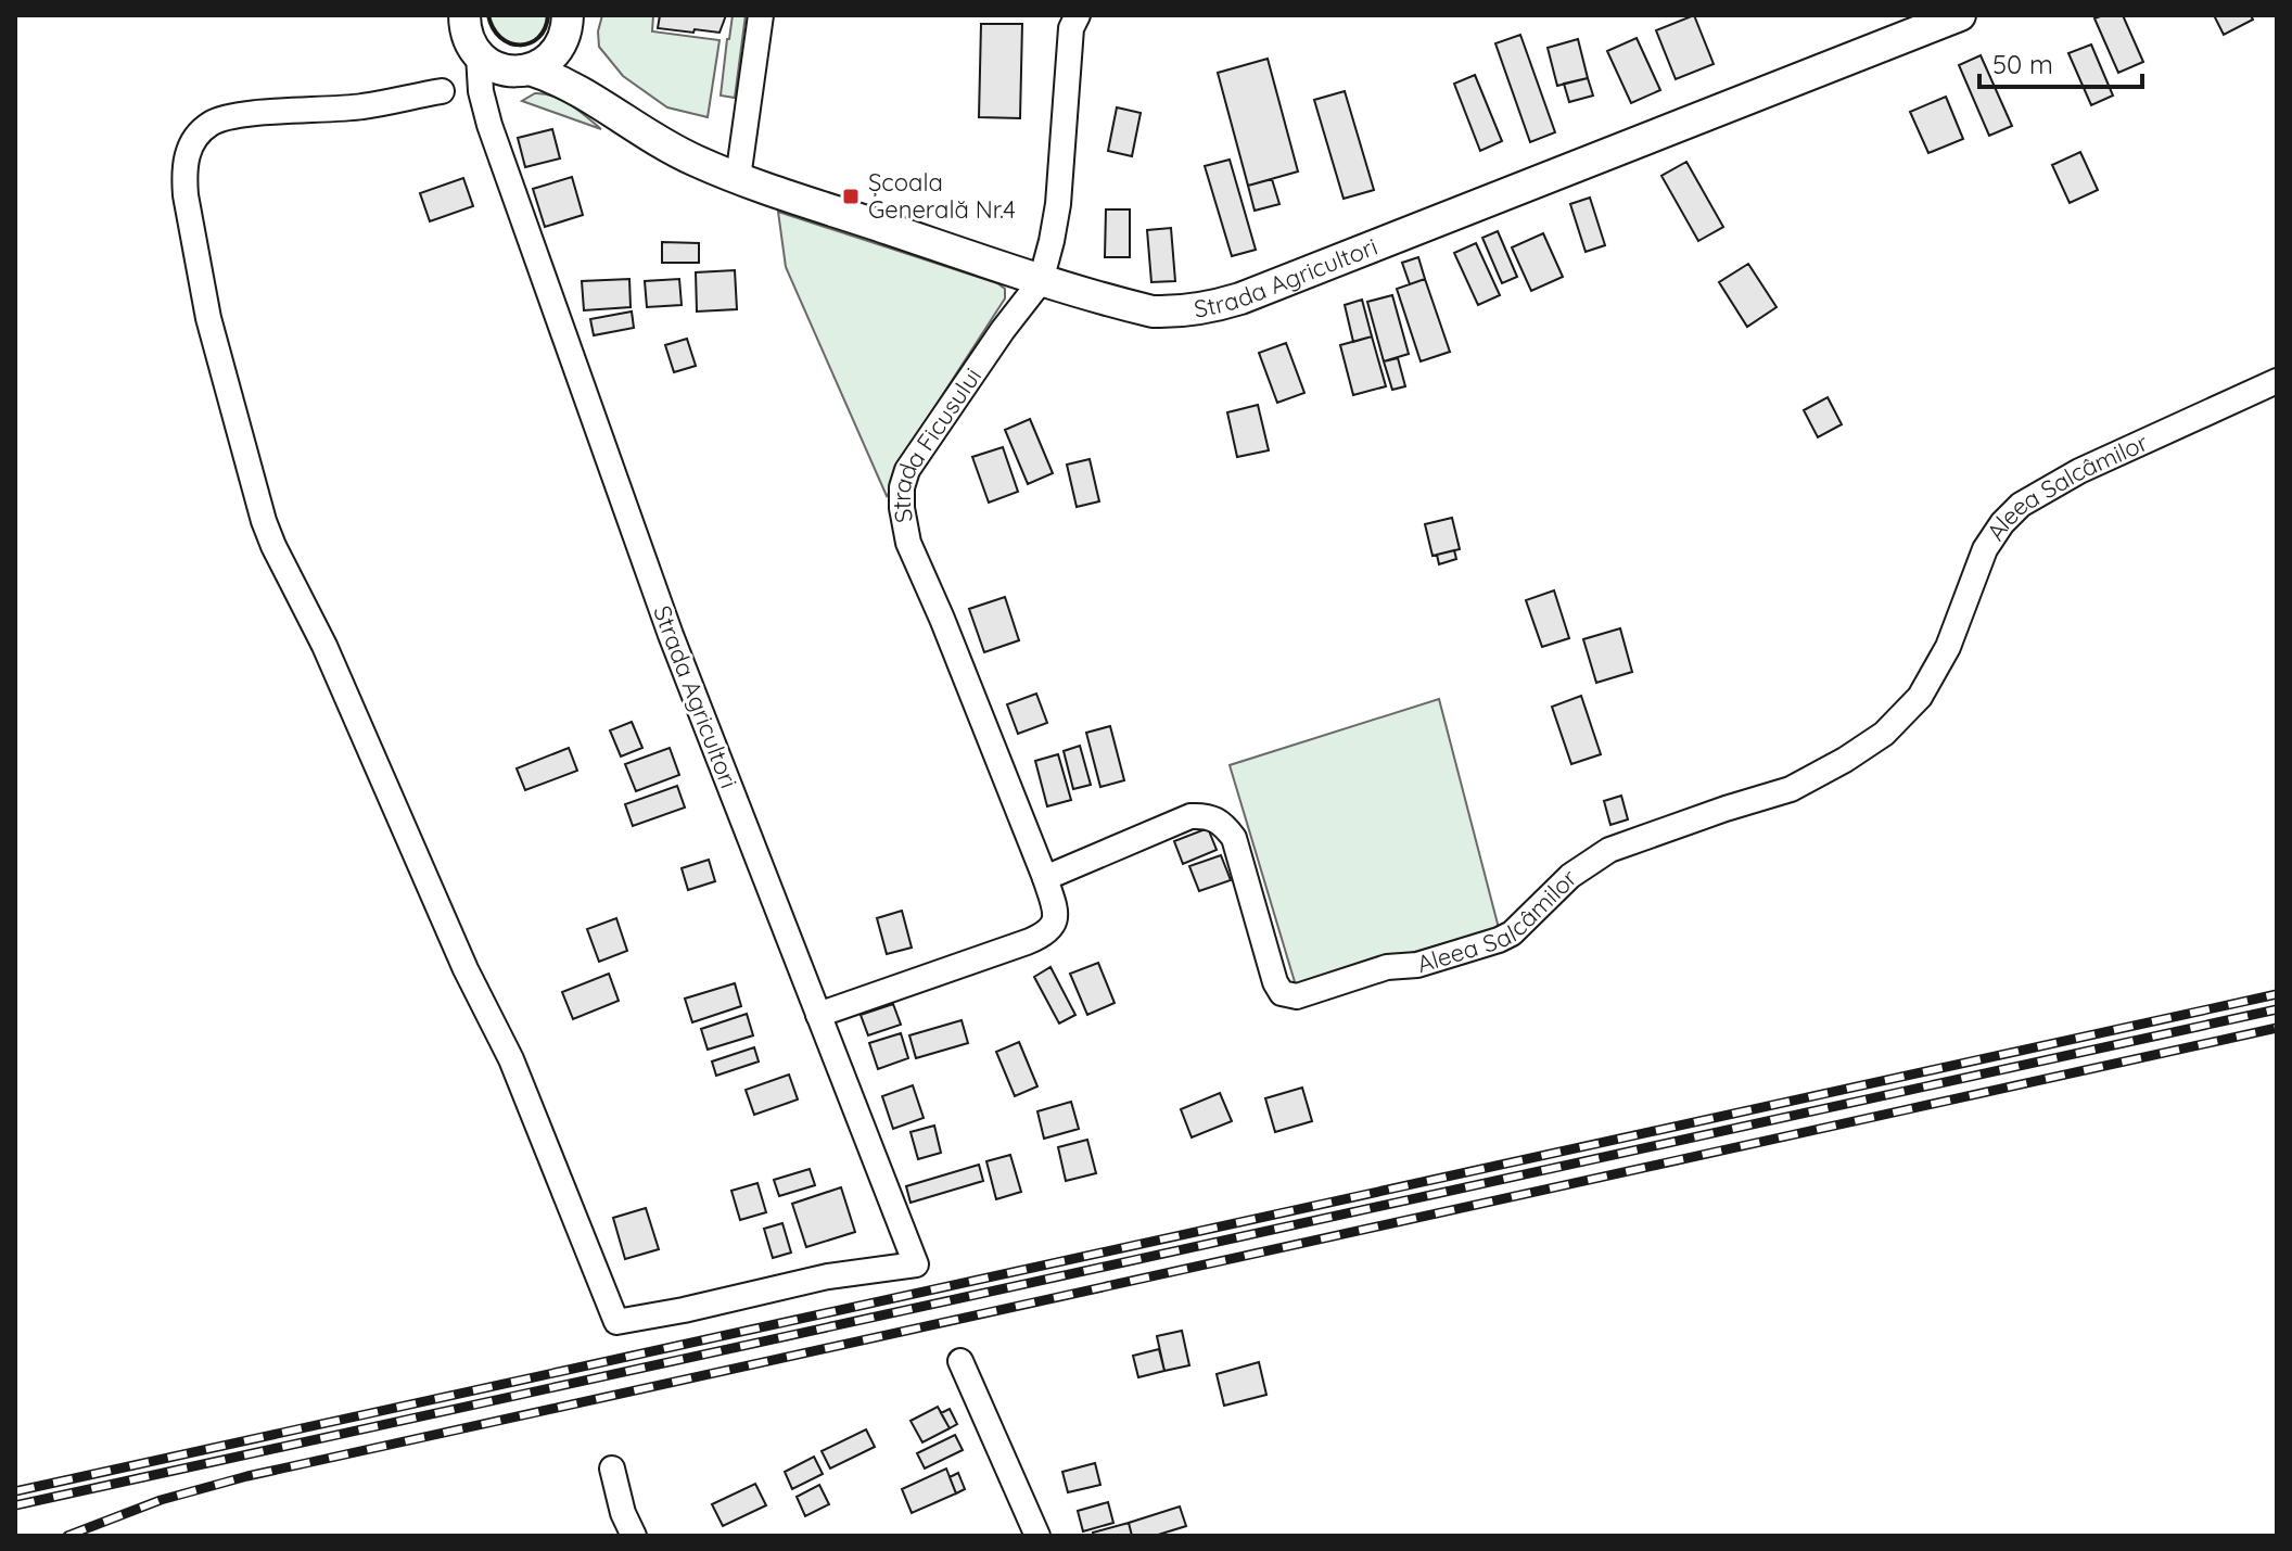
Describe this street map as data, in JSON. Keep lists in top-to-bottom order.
{
  "streets": {
    "main road": ["Strada Agricultori"],
    "street": ["Strada Ficusului", "Aleea Salcâmilor"]
  },
  "crossings": [
    ["Strada Agricultori", "Strada Ficusului"],
    ["Strada Ficusului", "Aleea Salcâmilor"]
  ],
  "places": {
    "transit": ["Școala Generală Nr.4"]
  },
  "scale_bar": "50 m"
}
